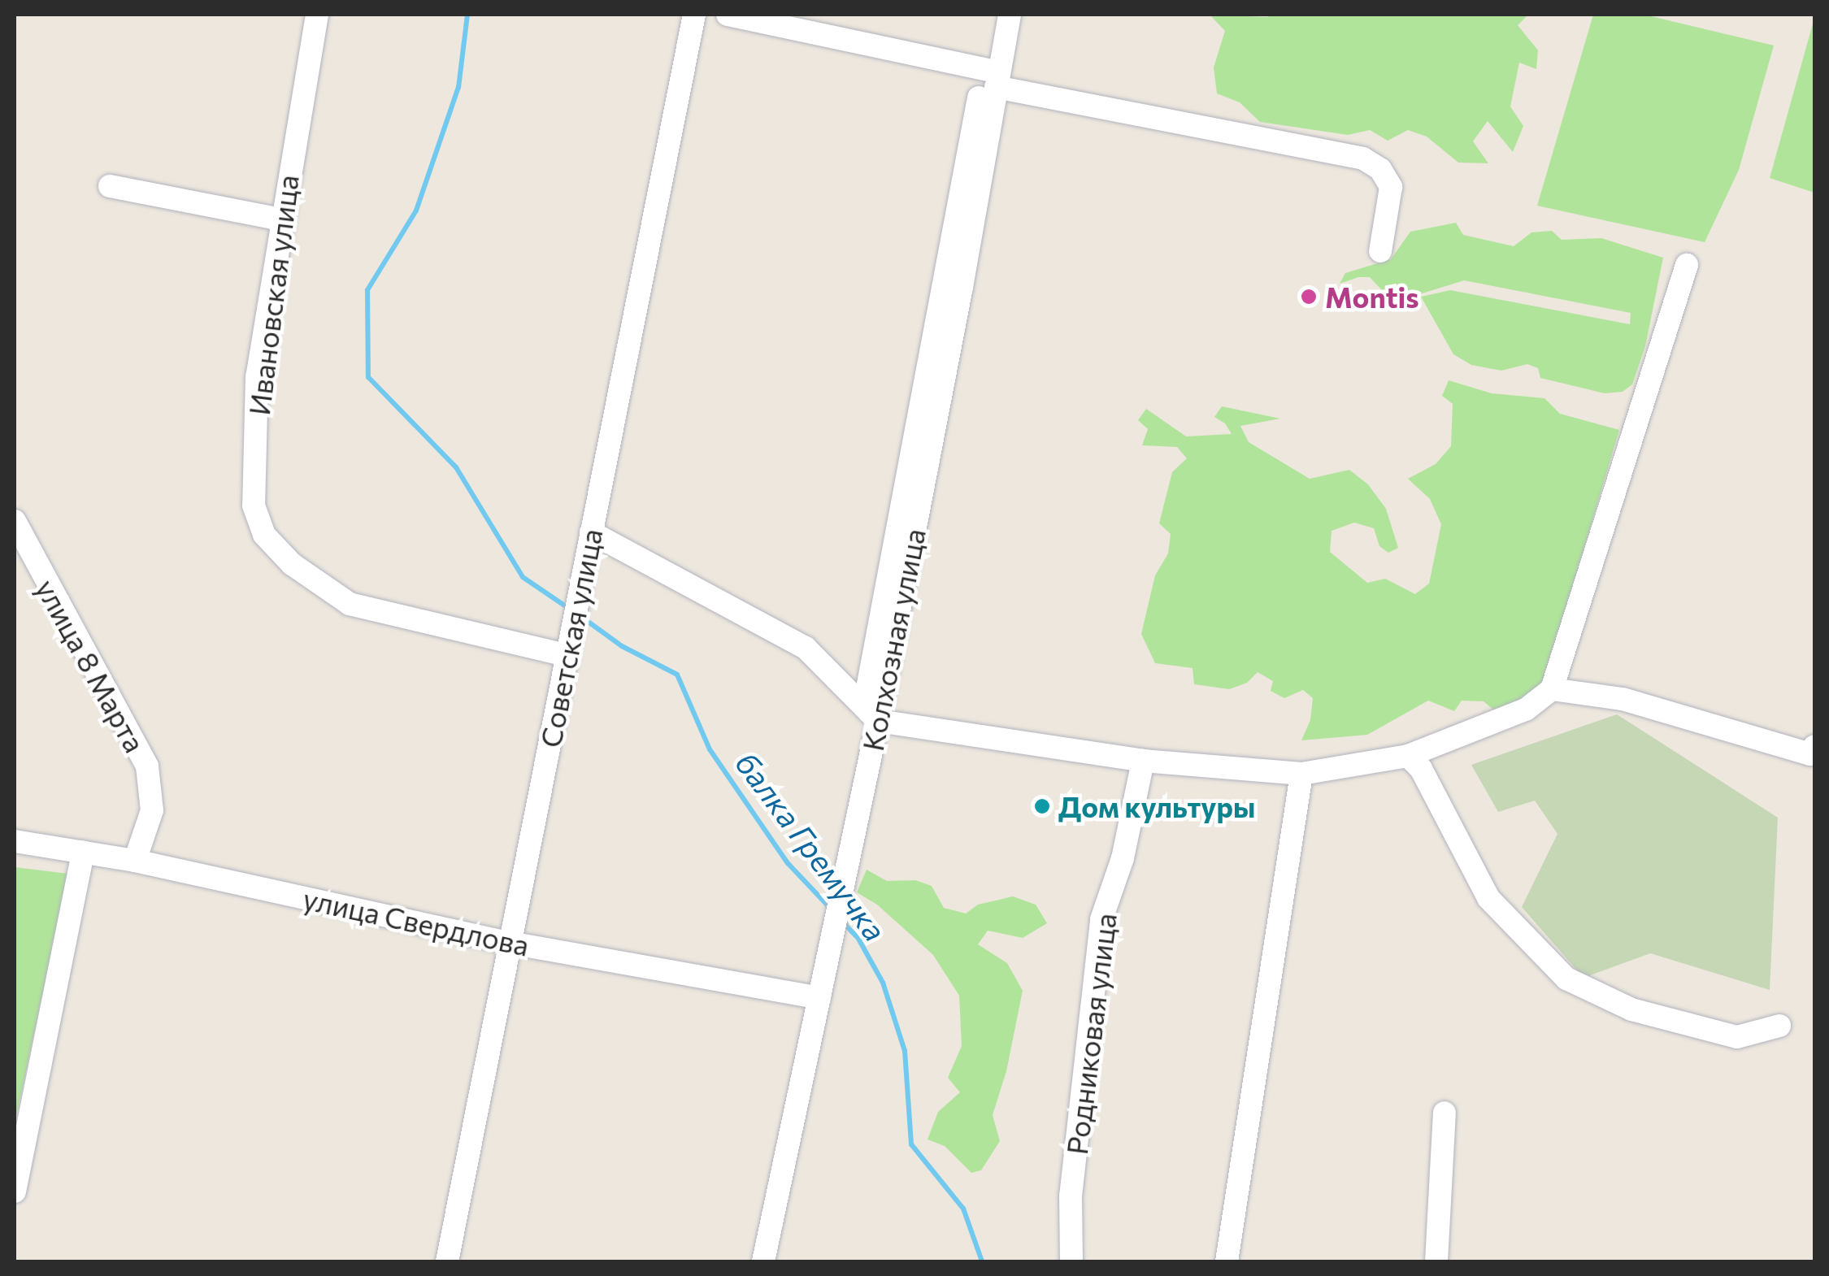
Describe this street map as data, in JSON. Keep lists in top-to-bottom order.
{
  "streets": {
    "street": [
      "Ивановская улица",
      "Советская улица",
      "Колхозная улица",
      "улица 8 Марта",
      "улица Свердлова",
      "Родниковая улица"
    ]
  },
  "crossings": [
    ["Ивановская улица", "Советская улица"],
    ["Советская улица", "улица Свердлова"],
    ["Колхозная улица", "улица Свердлова"],
    ["улица 8 Марта", "улица Свердлова"]
  ],
  "water": ["балка Гремучка"],
  "places": ["Montis", "Дом культуры"]
}
